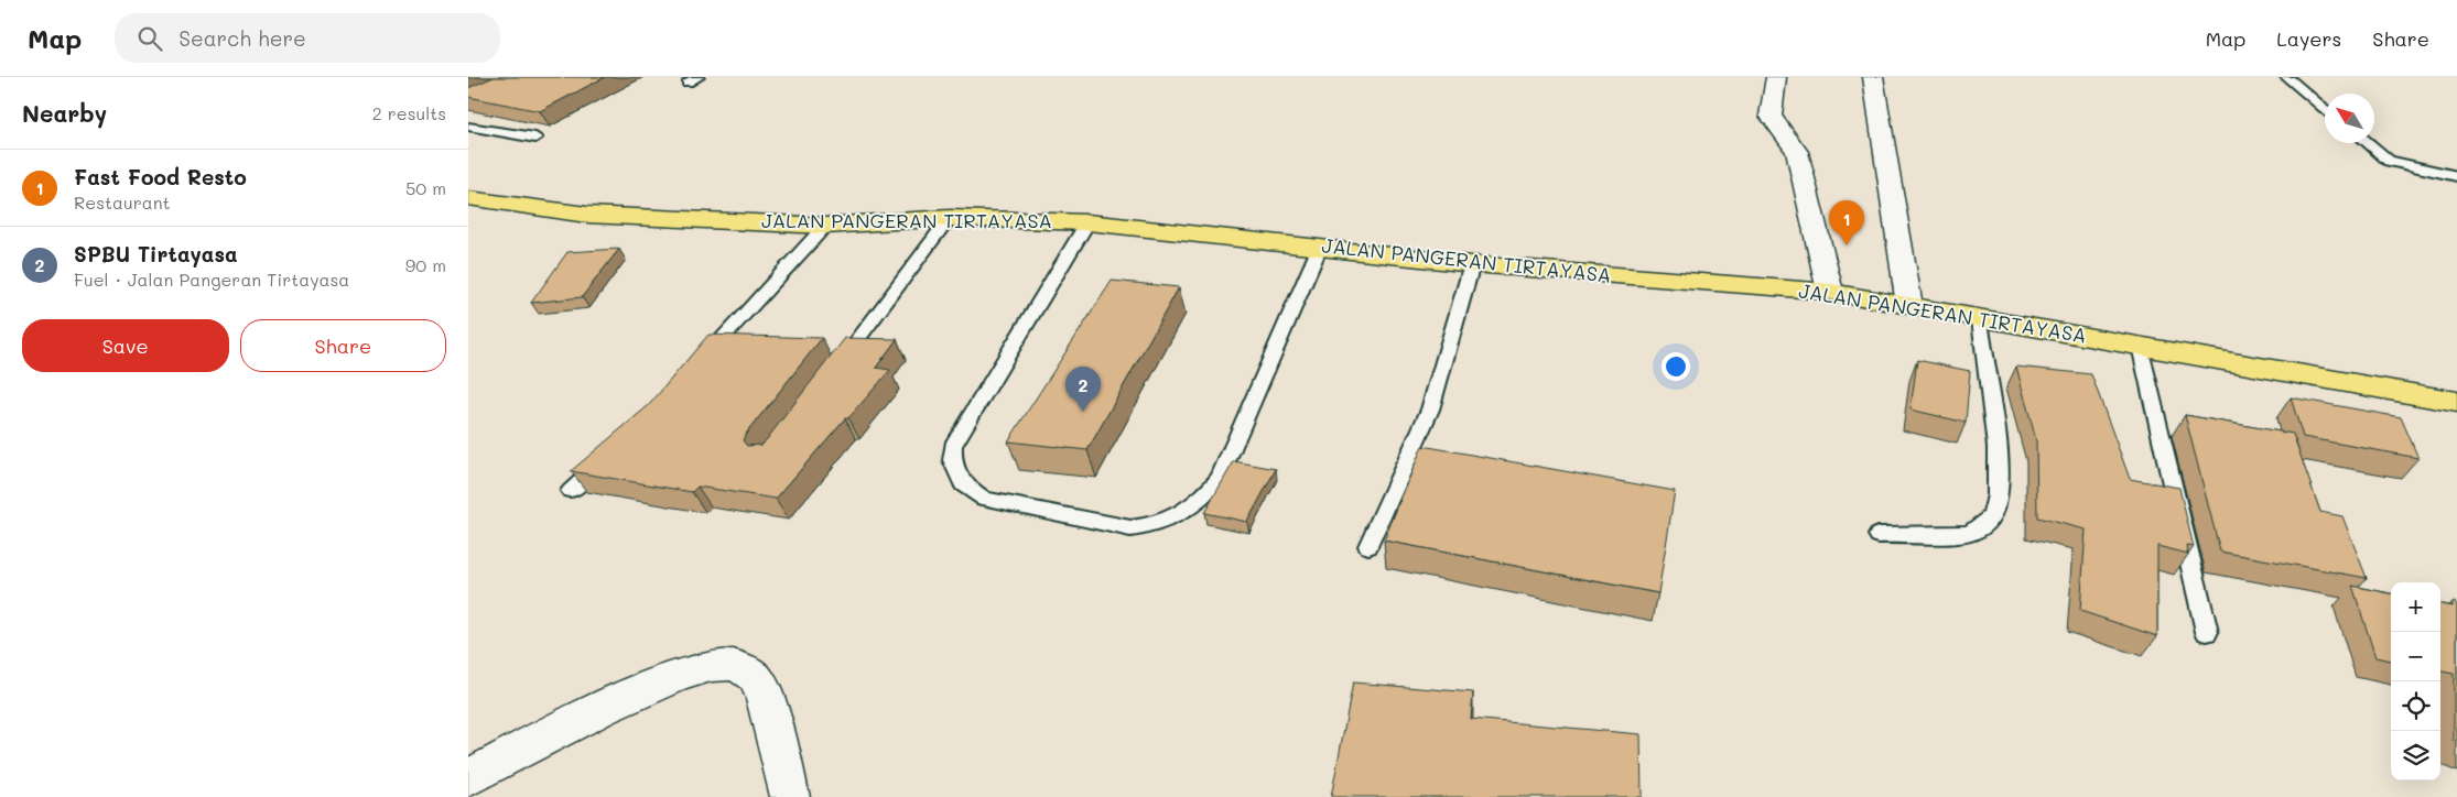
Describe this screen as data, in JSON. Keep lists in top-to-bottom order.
{
  "streets": {
    "main road": ["JALAN PANGERAN TIRTAYASA"]
  },
  "north": "top left",
  "page": {
    "header": "Map",
    "search": "Search here",
    "nav": ["Map", "Layers", "Share"],
    "heading": ["Nearby", "2 results"],
    "list": [
      {
        "mark": "1",
        "name": "Fast Food Resto",
        "note": "Restaurant",
        "value": "50 m"
      },
      {
        "mark": "2",
        "name": "SPBU Tirtayasa",
        "note": "Fuel · Jalan Pangeran Tirtayasa",
        "value": "90 m"
      }
    ],
    "pins": ["1", "2"],
    "buttons": ["Save", "Share"],
    "map_buttons": ["+", "−"]
  }
}
